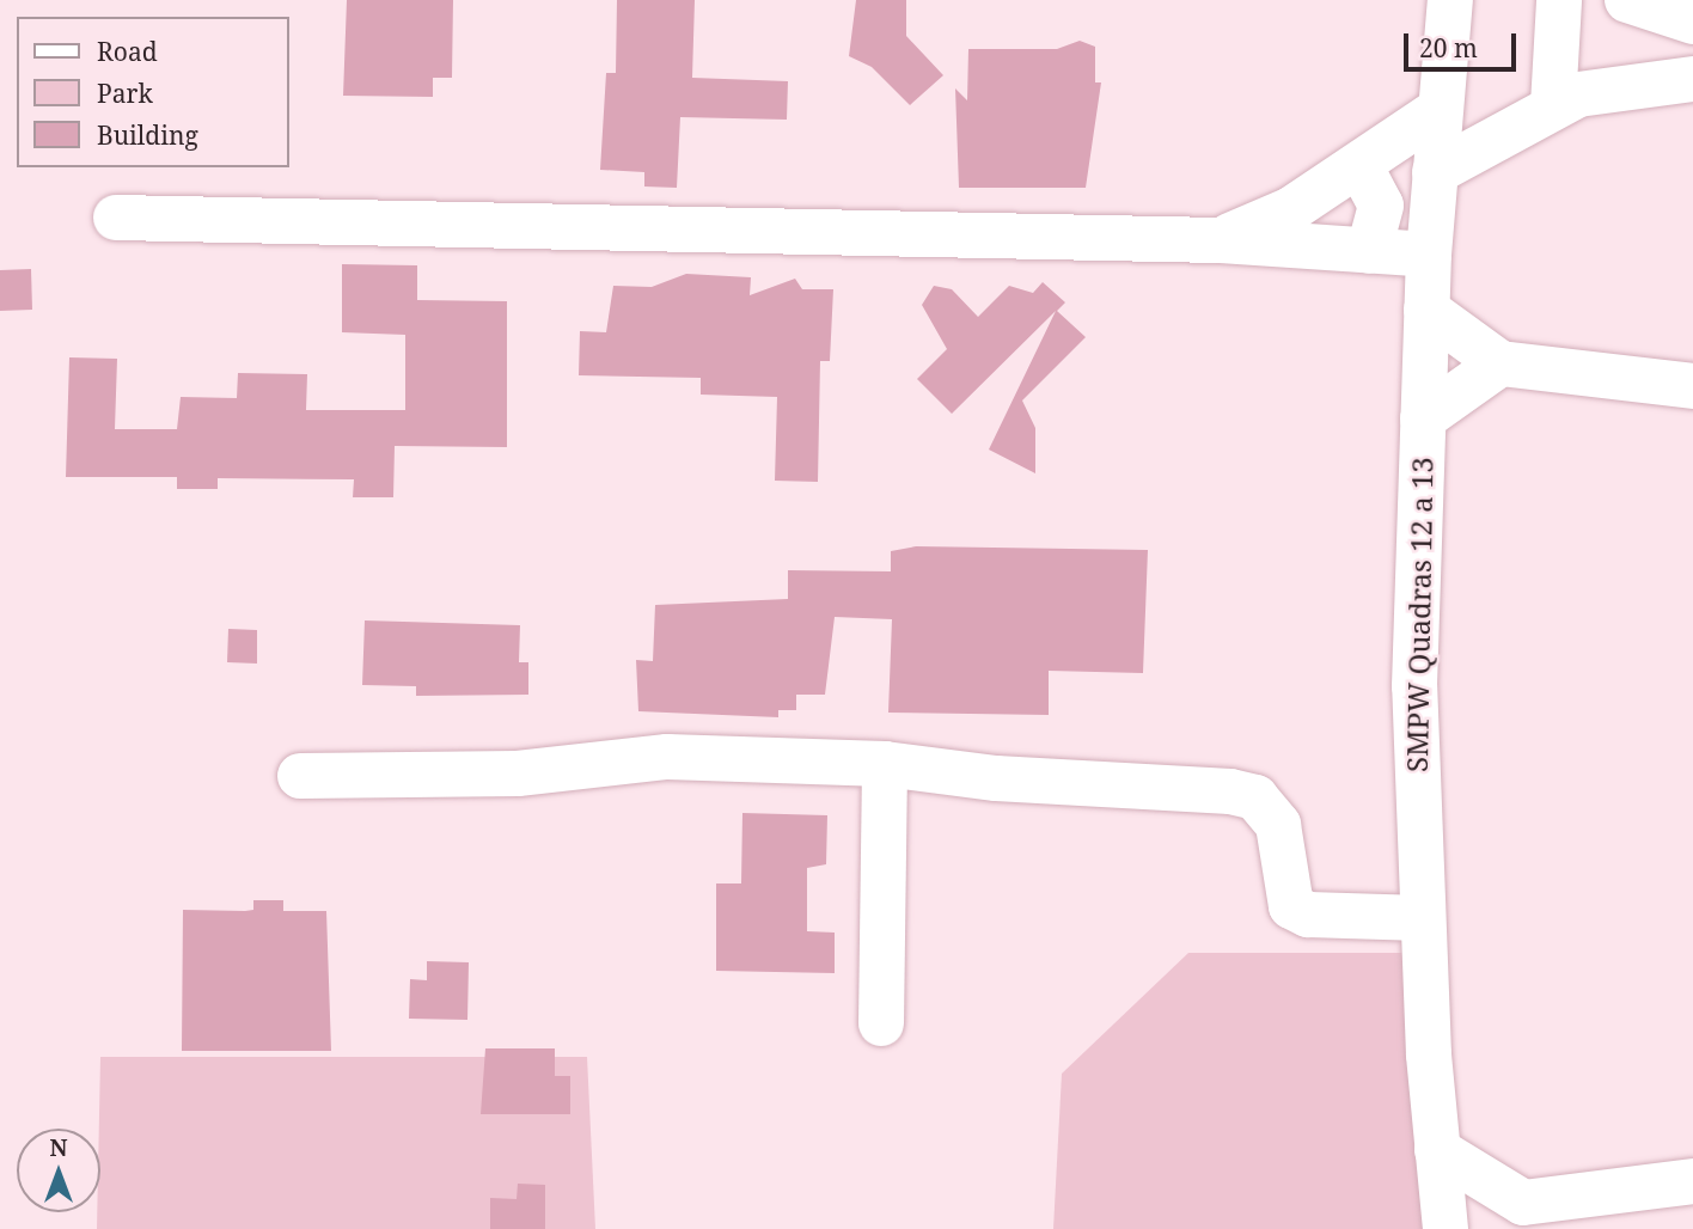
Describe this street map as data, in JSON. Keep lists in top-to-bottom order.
{
  "streets": {
    "street": ["SMPW Quadras 12 a 13"]
  },
  "legend": ["Road", "Park", "Building"],
  "scale_bar": "20 m",
  "north": "top"
}
